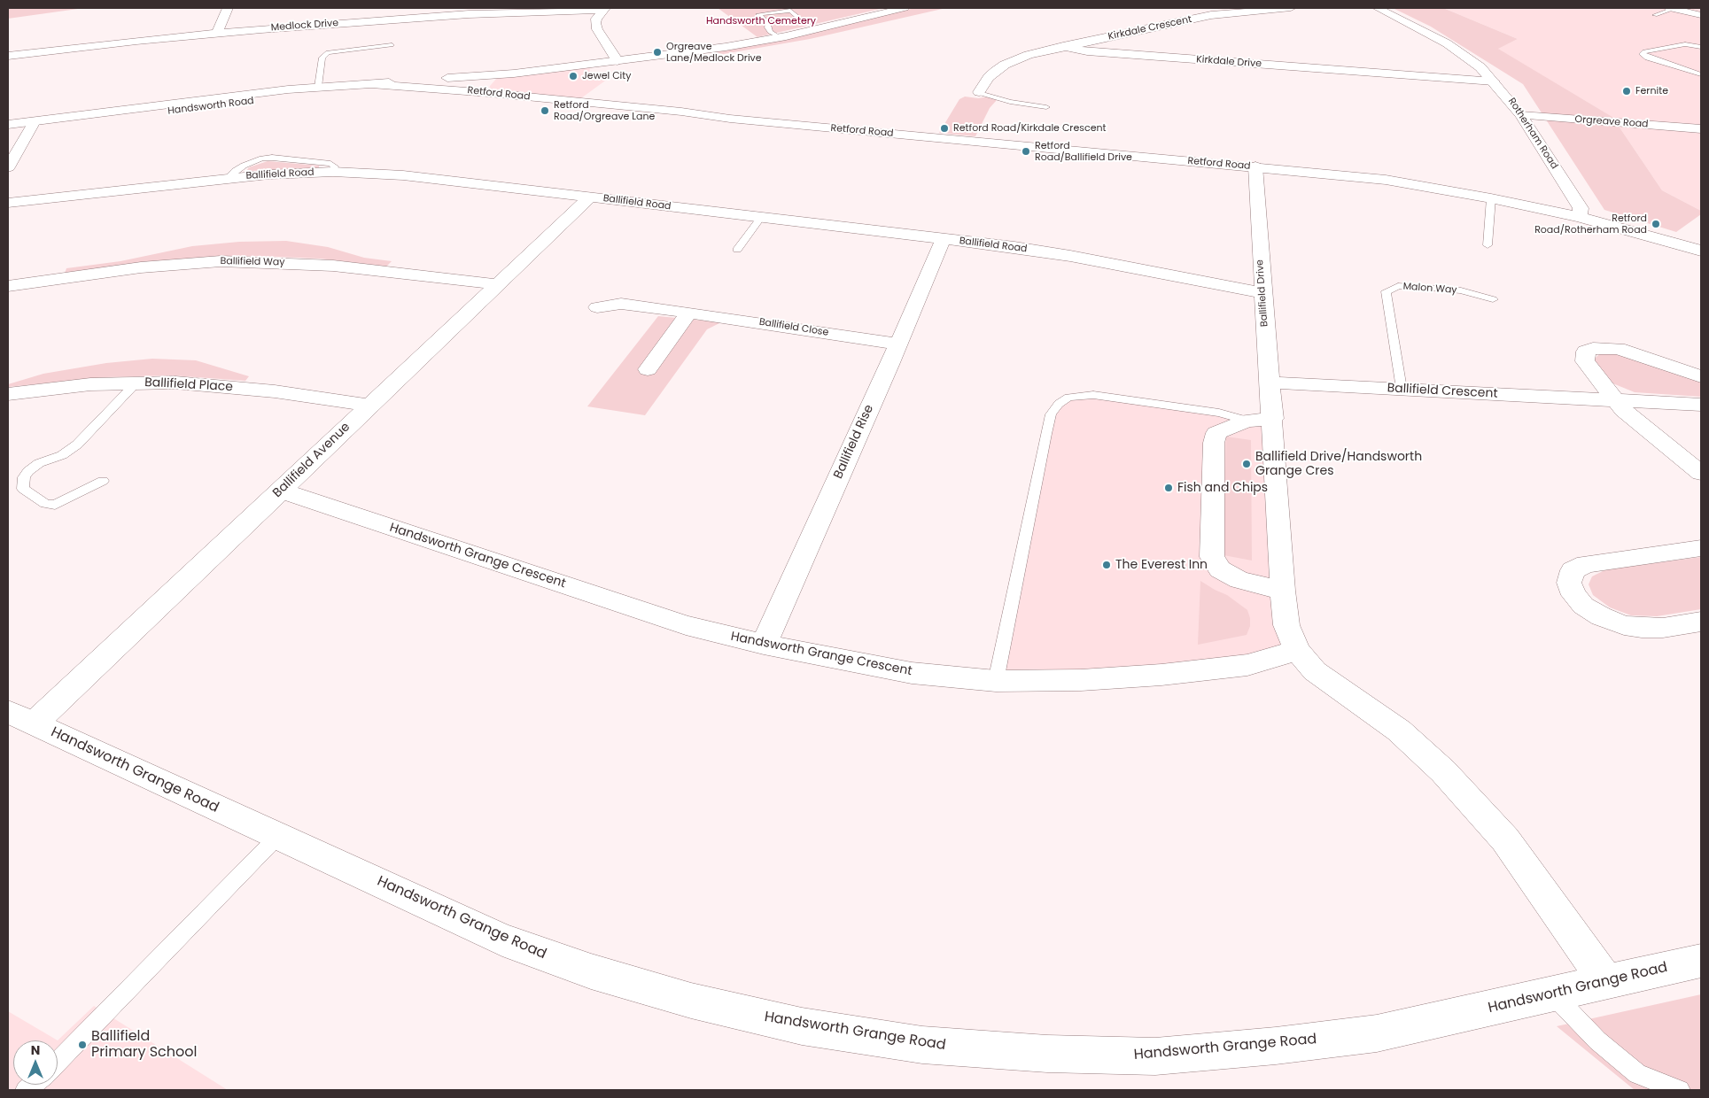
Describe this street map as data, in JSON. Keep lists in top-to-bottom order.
{
  "streets": {
    "street": [
      "Medlock Drive",
      "Kirkdale Crescent",
      "Kirkdale Drive",
      "Retford Road",
      "Handsworth Road",
      "Orgreave Road",
      "Rotherham Road",
      "Ballifield Road",
      "Ballifield Way",
      "Ballifield Drive",
      "Ballifield Close",
      "Ballifield Place",
      "Ballifield Crescent",
      "Ballifield Rise",
      "Ballifield Avenue",
      "Handsworth Grange Crescent",
      "Handsworth Grange Road"
    ],
    "lane": ["Malon Way"]
  },
  "crossings": [
    ["Kirkdale Crescent", "Kirkdale Drive"],
    ["Kirkdale Drive", "Rotherham Road"],
    ["Retford Road", "Handsworth Road"],
    ["Retford Road", "Rotherham Road"],
    ["Retford Road", "Ballifield Drive"],
    ["Orgreave Road", "Rotherham Road"],
    ["Ballifield Road", "Ballifield Drive"],
    ["Ballifield Road", "Ballifield Rise"],
    ["Ballifield Road", "Ballifield Avenue"],
    ["Ballifield Way", "Ballifield Avenue"],
    ["Malon Way", "Ballifield Crescent"],
    ["Ballifield Drive", "Ballifield Crescent"],
    ["Ballifield Drive", "Handsworth Grange Crescent"],
    ["Ballifield Close", "Ballifield Rise"],
    ["Ballifield Place", "Ballifield Avenue"],
    ["Ballifield Rise", "Handsworth Grange Crescent"],
    ["Ballifield Avenue", "Handsworth Grange Crescent"],
    ["Ballifield Avenue", "Handsworth Grange Road"]
  ],
  "parks": ["Handsworth Cemetery"],
  "places": [
    "Orgreave Lane/Medlock Drive",
    "Jewel City",
    "Fernite",
    "Retford Road/Orgreave Lane",
    "Retford Road/Kirkdale Crescent",
    "Retford Road/Ballifield Drive",
    "Retford Road/Rotherham Road",
    "Ballifield Drive/Handsworth Grange Cres",
    "Fish and Chips",
    "The Everest Inn",
    "Ballifield Primary School"
  ],
  "north": "top"
}
